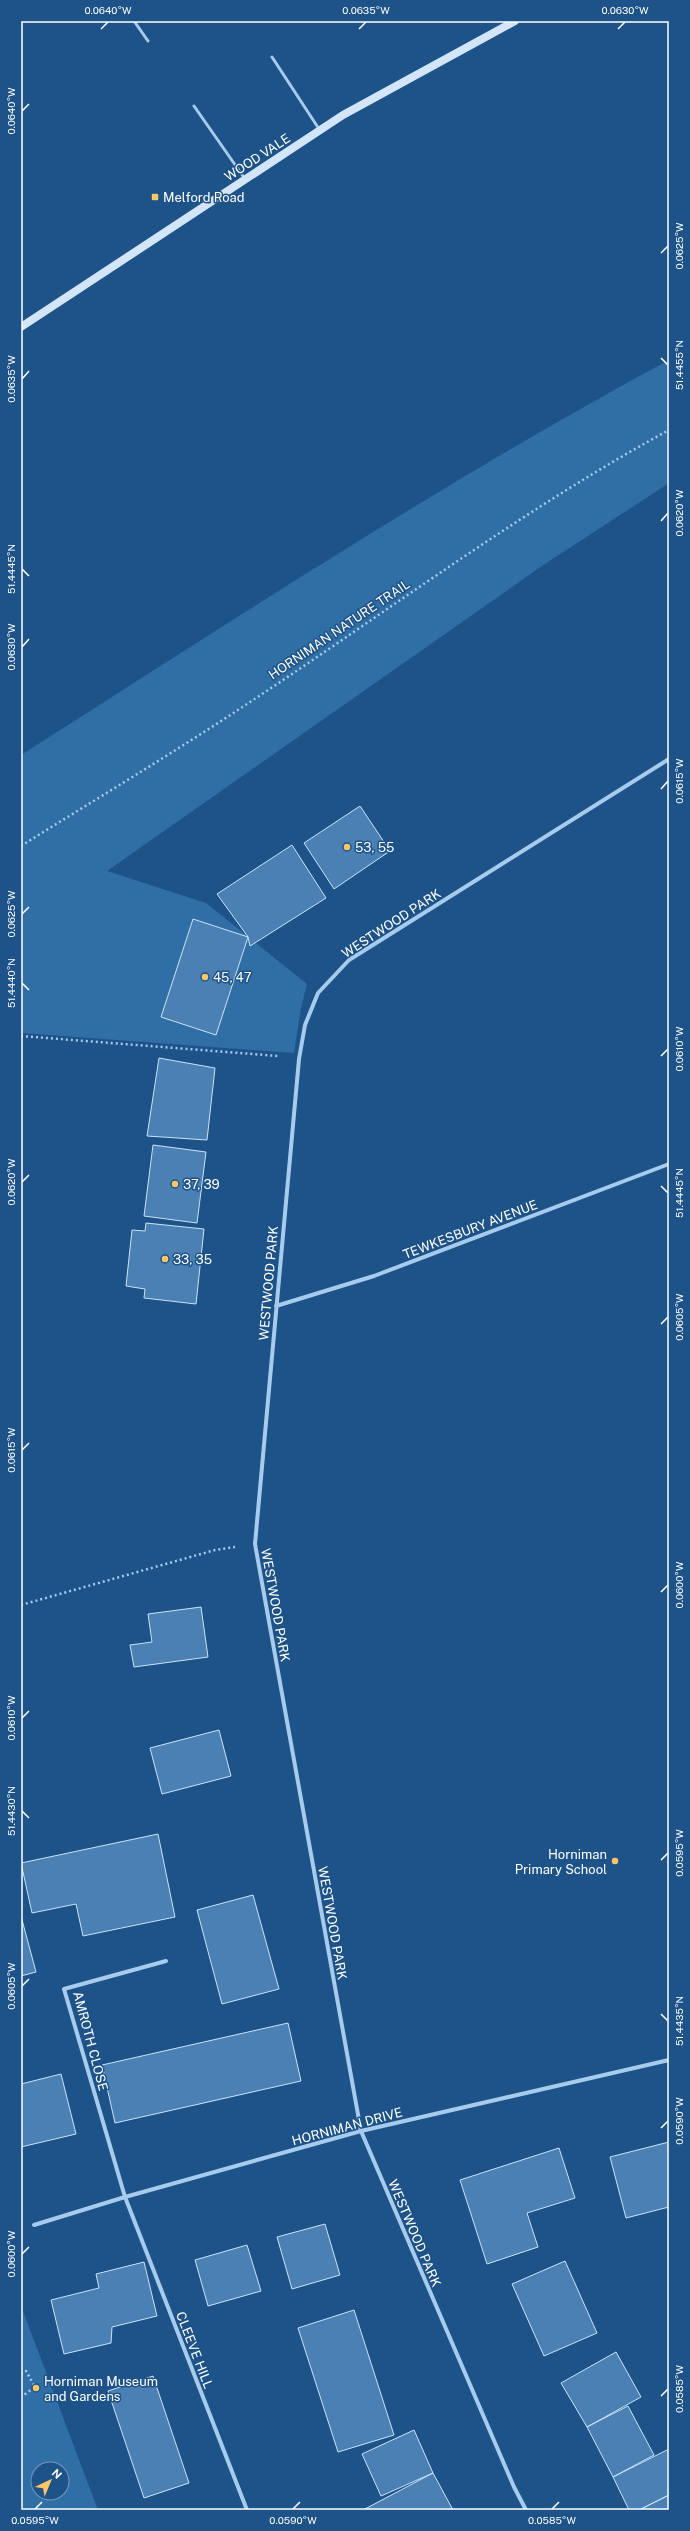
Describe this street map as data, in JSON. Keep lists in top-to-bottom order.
{
  "streets": {
    "street": [
      "WOOD VALE",
      "WESTWOOD PARK",
      "TEWKESBURY AVENUE",
      "AMROTH CLOSE",
      "HORNIMAN DRIVE",
      "CLEEVE HILL"
    ],
    "path": ["HORNIMAN NATURE TRAIL"]
  },
  "crossings": [
    ["WESTWOOD PARK", "TEWKESBURY AVENUE"],
    ["WESTWOOD PARK", "HORNIMAN DRIVE"],
    ["AMROTH CLOSE", "HORNIMAN DRIVE"],
    ["AMROTH CLOSE", "CLEEVE HILL"],
    ["HORNIMAN DRIVE", "CLEEVE HILL"]
  ],
  "places": {
    "transit": ["Melford Road"],
    "other": [
      "53, 55",
      "45, 47",
      "37, 39",
      "33, 35",
      "Horniman Primary School",
      "Horniman Museum and Gardens"
    ]
  },
  "north": "top right",
  "coordinates": [
    "0.0640°W",
    "0.0635°W",
    "0.0630°W",
    "0.0625°W",
    "51.4455°N",
    "0.0620°W",
    "51.4445°N",
    "0.0615°W",
    "51.4440°N",
    "0.0610°W",
    "0.0605°W",
    "0.0600°W",
    "51.4430°N",
    "0.0595°W",
    "51.4435°N",
    "0.0590°W",
    "0.0585°W"
  ]
}
